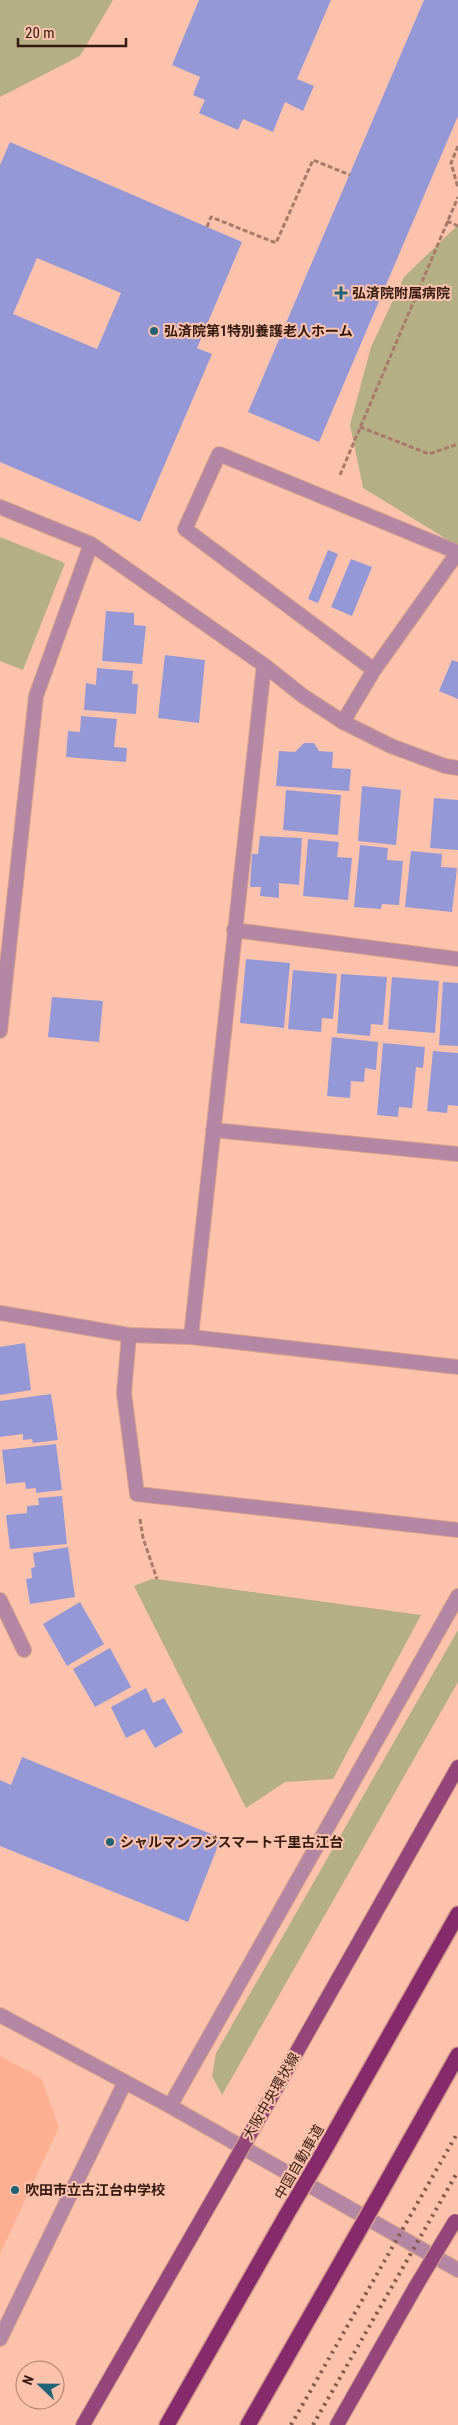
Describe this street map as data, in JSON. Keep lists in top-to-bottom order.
{
  "streets": {
    "highway": ["中国自動車道"],
    "main road": ["大阪中央環状線"]
  },
  "places": {
    "health": ["弘済院附属病院"],
    "other": ["弘済院第1特別養護老人ホーム", "シャルマンフジスマート千里古江台", "吹田市立古江台中学校"]
  },
  "scale_bar": "20 m",
  "north": "left"
}
